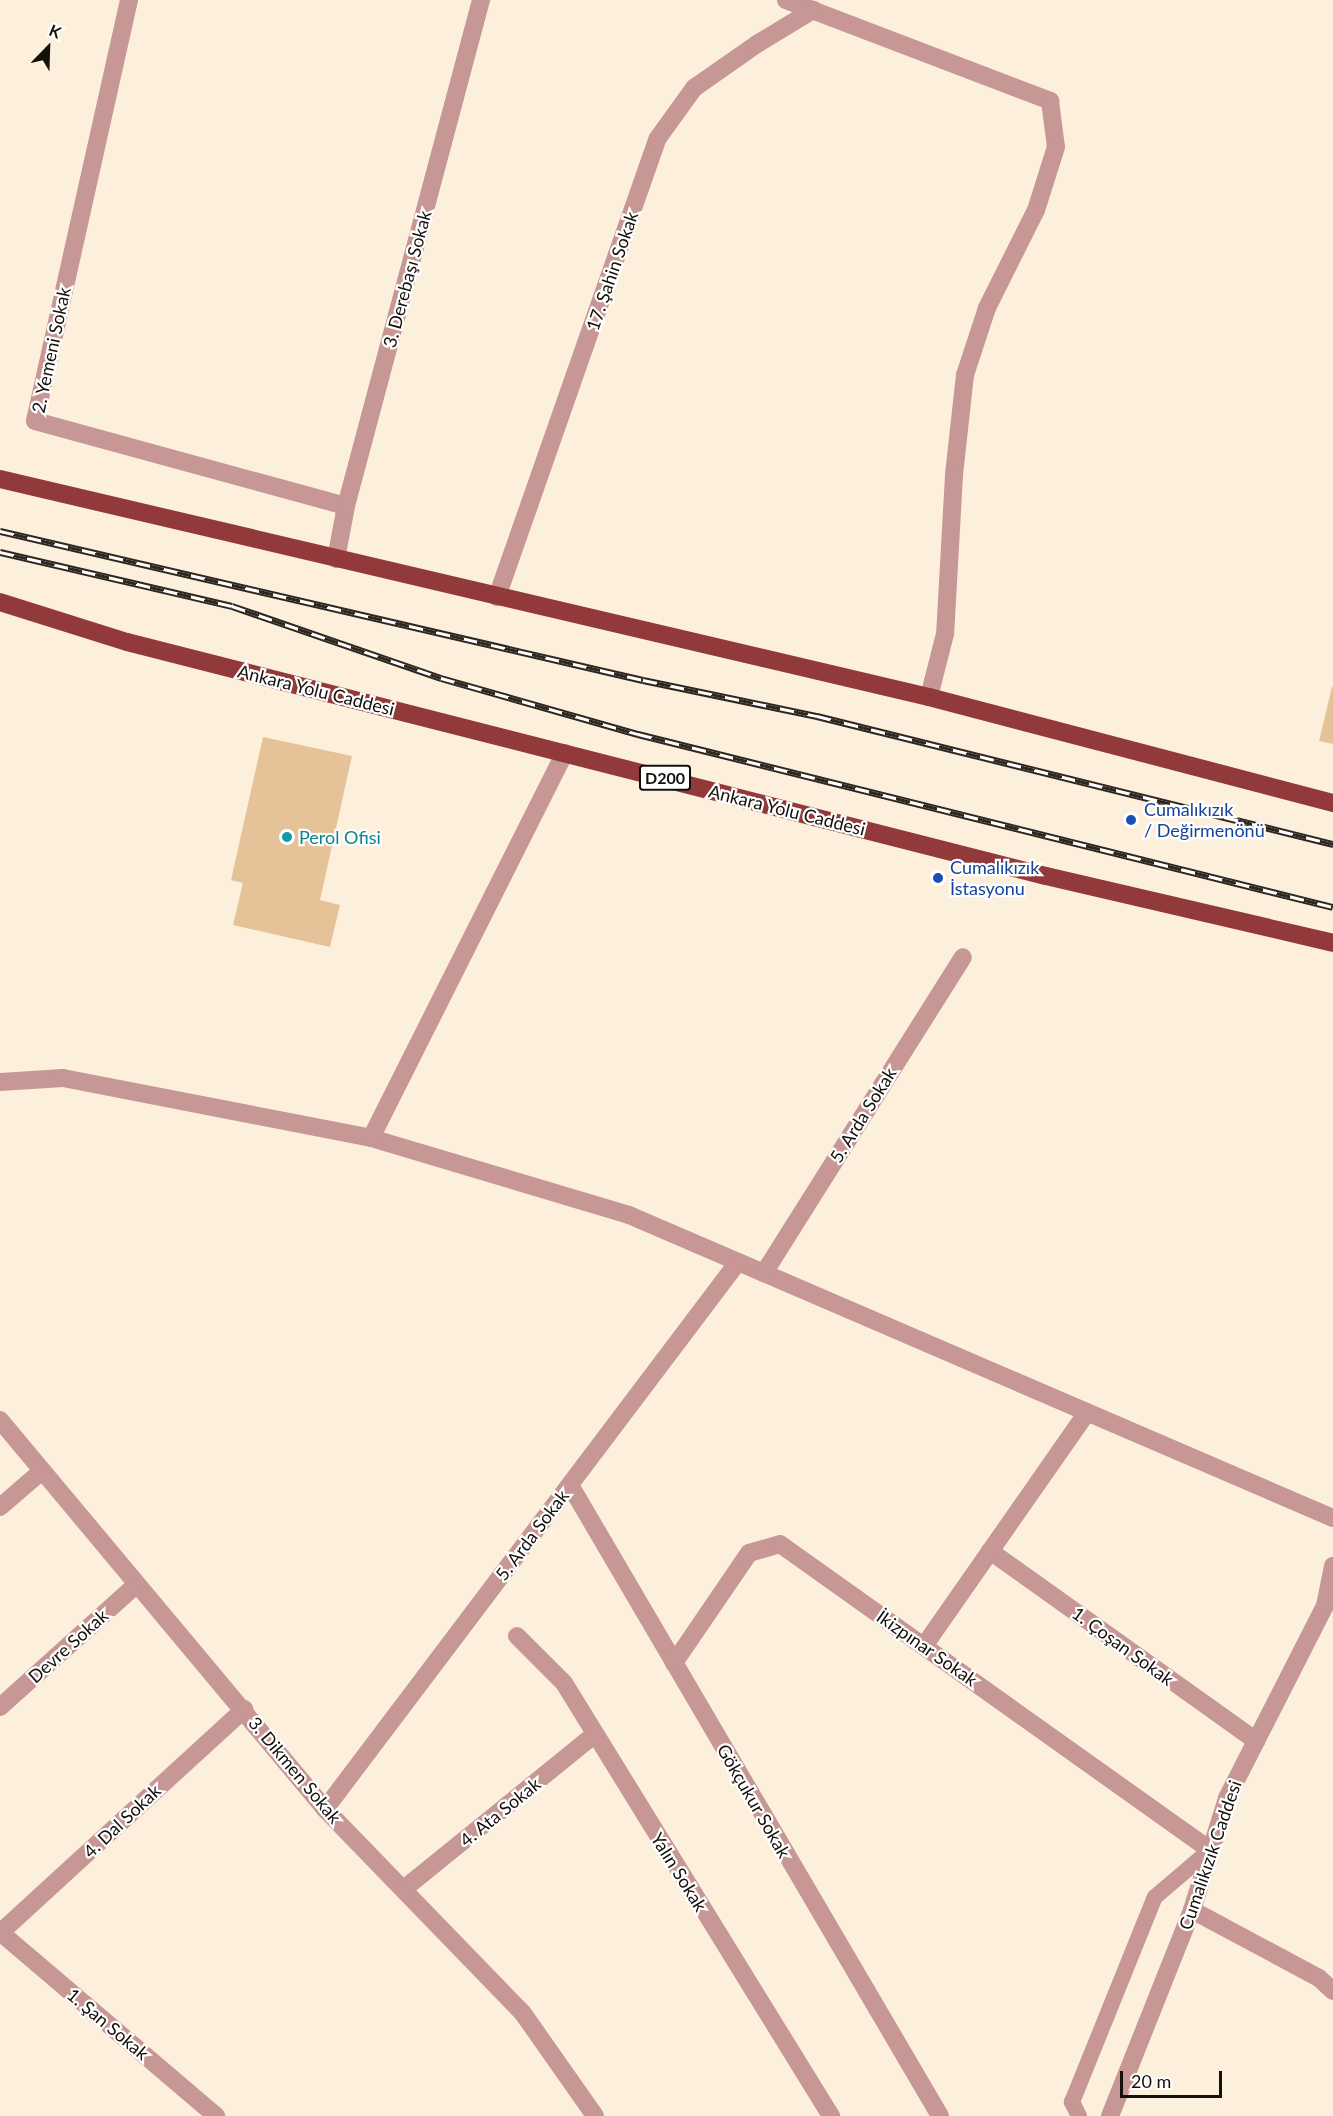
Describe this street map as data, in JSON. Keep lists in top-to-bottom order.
{
  "streets": {
    "highway": ["Ankara Yolu Caddesi", "D200"],
    "street": [
      "17. Şahin Sokak",
      "3. Derebaşı Sokak",
      "2. Yemeni Sokak",
      "5. Arda Sokak",
      "Devre Sokak",
      "1. Çoşan Sokak",
      "İkizpınar Sokak",
      "3. Dikmen Sokak",
      "Gökçukur Sokak",
      "4. Ata Sokak",
      "4. Dal Sokak",
      "Cumalıkızık Caddesi",
      "Yalın Sokak",
      "1. Şan Sokak"
    ]
  },
  "crossings": [
    ["3. Derebaşı Sokak", "2. Yemeni Sokak"],
    ["5. Arda Sokak", "3. Dikmen Sokak"],
    ["5. Arda Sokak", "Gökçukur Sokak"],
    ["Devre Sokak", "3. Dikmen Sokak"],
    ["1. Çoşan Sokak", "Cumalıkızık Caddesi"],
    ["İkizpınar Sokak", "Gökçukur Sokak"],
    ["İkizpınar Sokak", "Cumalıkızık Caddesi"],
    ["3. Dikmen Sokak", "4. Ata Sokak"],
    ["3. Dikmen Sokak", "4. Dal Sokak"],
    ["4. Ata Sokak", "Yalın Sokak"],
    ["4. Dal Sokak", "1. Şan Sokak"]
  ],
  "places": ["Cumalıkızık / Değirmenönü", "Perol Ofisi", "Cumalıkızık İstasyonu"],
  "scale_bar": "20 m",
  "north": "top right"
}
